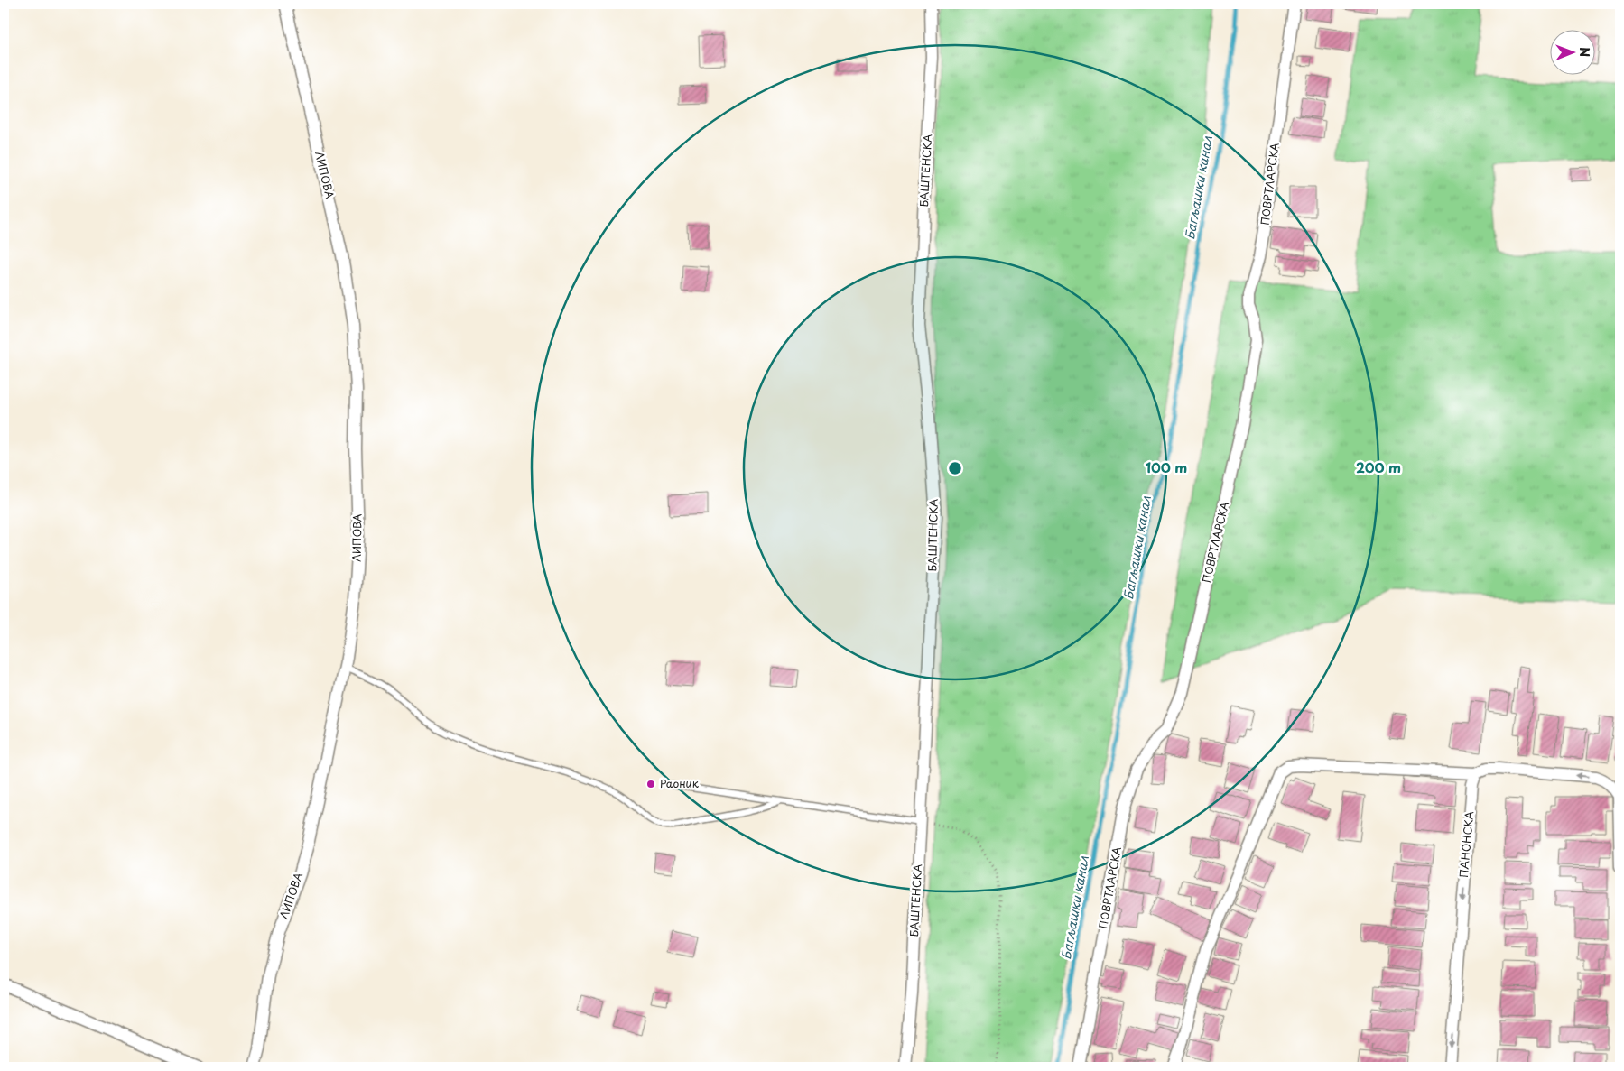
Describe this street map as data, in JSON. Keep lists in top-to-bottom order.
{
  "streets": {
    "street": [
      "БАШТЕНСКА",
      "ЛИПОВА",
      "ПОВРТЛАРСКА",
      "ПАНОНСКА"
    ]
  },
  "one_way": ["ПАНОНСКА"],
  "water": ["Багљашки канал"],
  "places": ["Раоник"],
  "north": "right",
  "rings": ["100 m", "200 m"]
}
